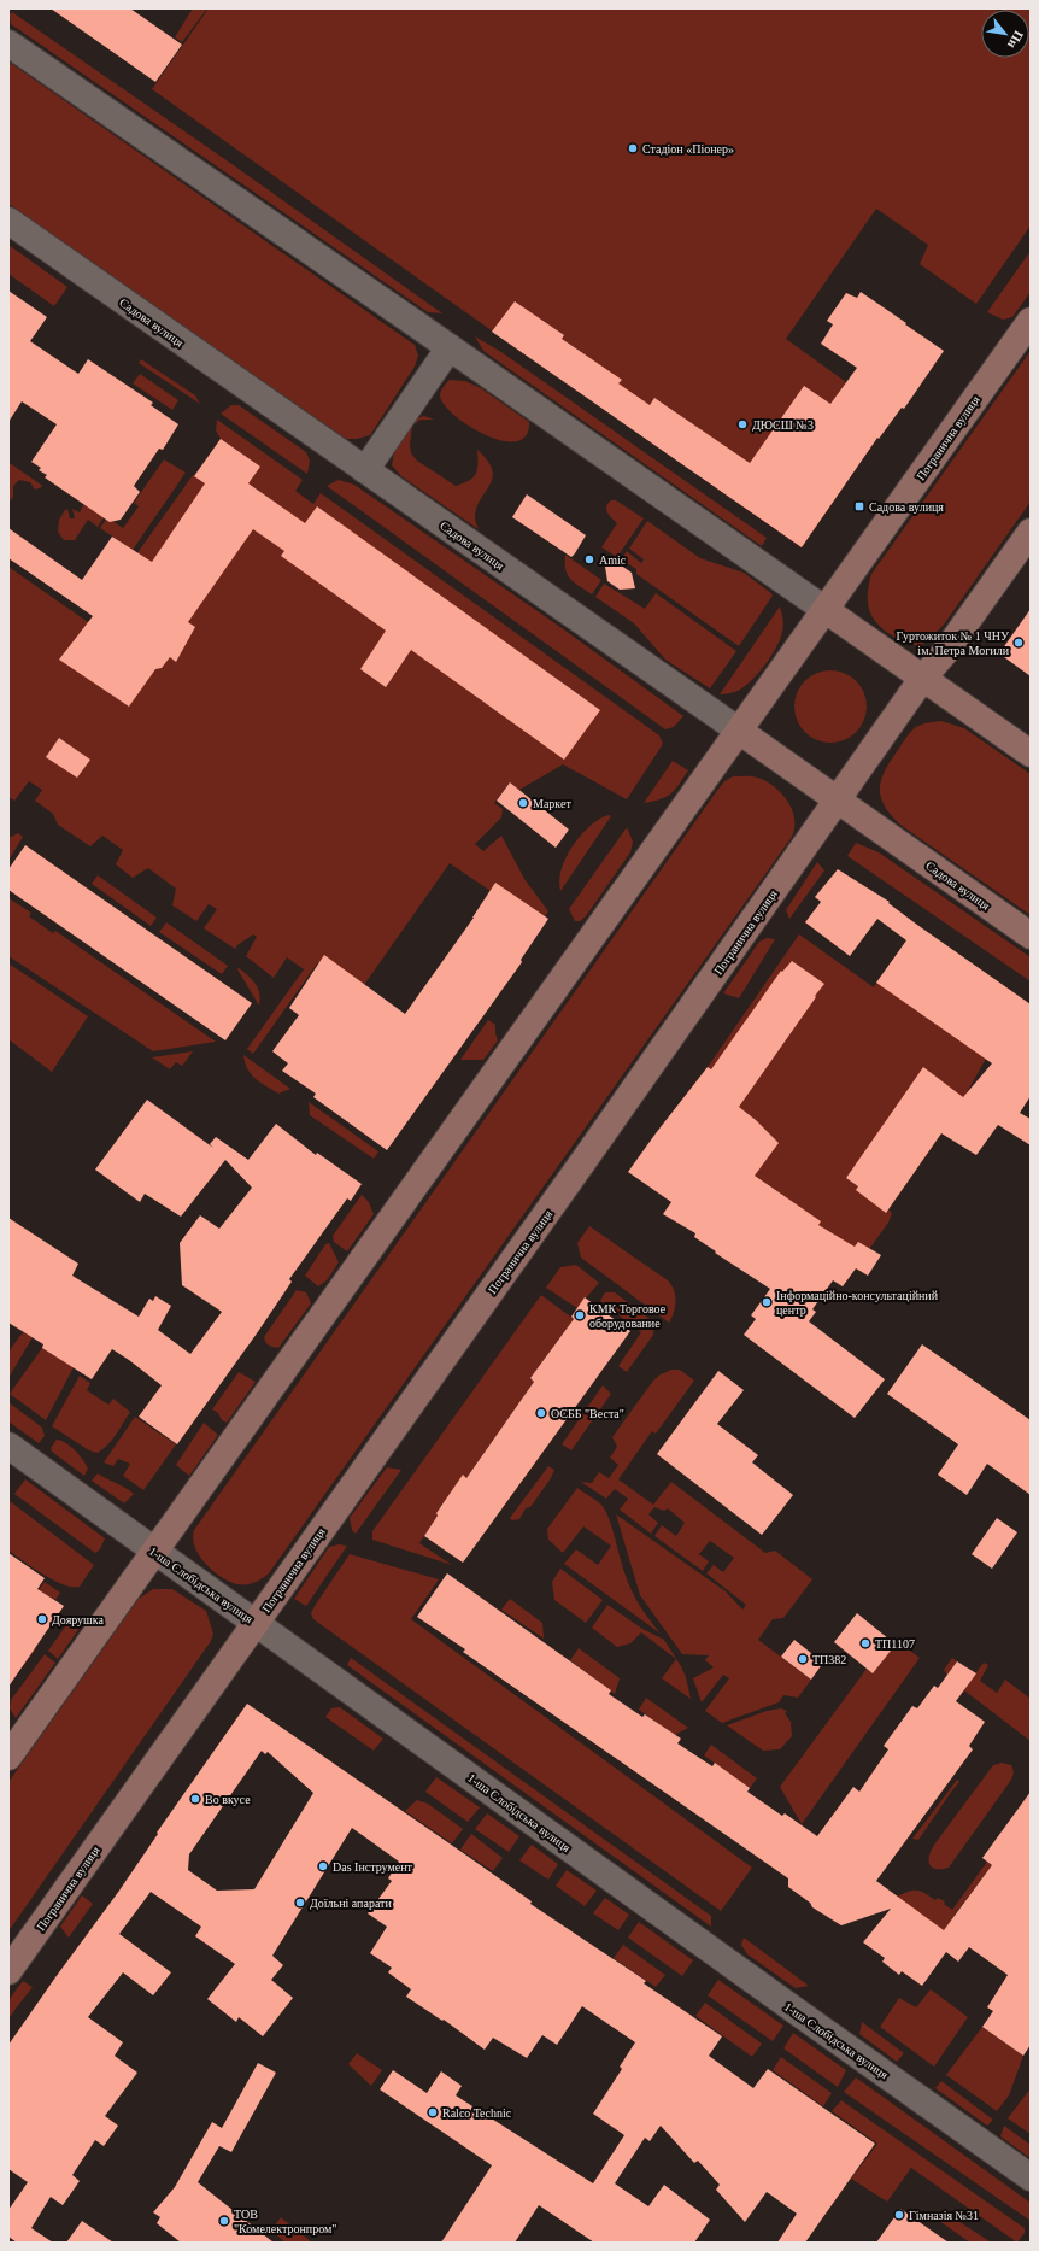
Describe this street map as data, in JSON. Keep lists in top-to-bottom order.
{
  "streets": {
    "main road": ["Садова вулиця", "Погранична вулиця"],
    "street": ["1-ша Слобідська вулиця"]
  },
  "crossings": [
    ["Садова вулиця", "Погранична вулиця"],
    ["Погранична вулиця", "1-ша Слобідська вулиця"]
  ],
  "places": {
    "other": [
      "Стадіон «Піонер»",
      "ДЮСШ №3",
      "Amic",
      "Гуртожиток № 1 ЧНУ ім. Петра Могили",
      "Маркет",
      "Інформаційно-консультаційний центр",
      "КМК Торговое оборудование",
      "ОСББ \"Веста\"",
      "Доярушка",
      "ТП1107",
      "ТП382",
      "Во вкусе",
      "Das Інструмент",
      "Доїльні апарати",
      "Ralco Technic",
      "Гімназія №31",
      "ТОВ \"Комелектронпром\""
    ],
    "transit": ["Садова вулиця"]
  },
  "north": "bottom right"
}
